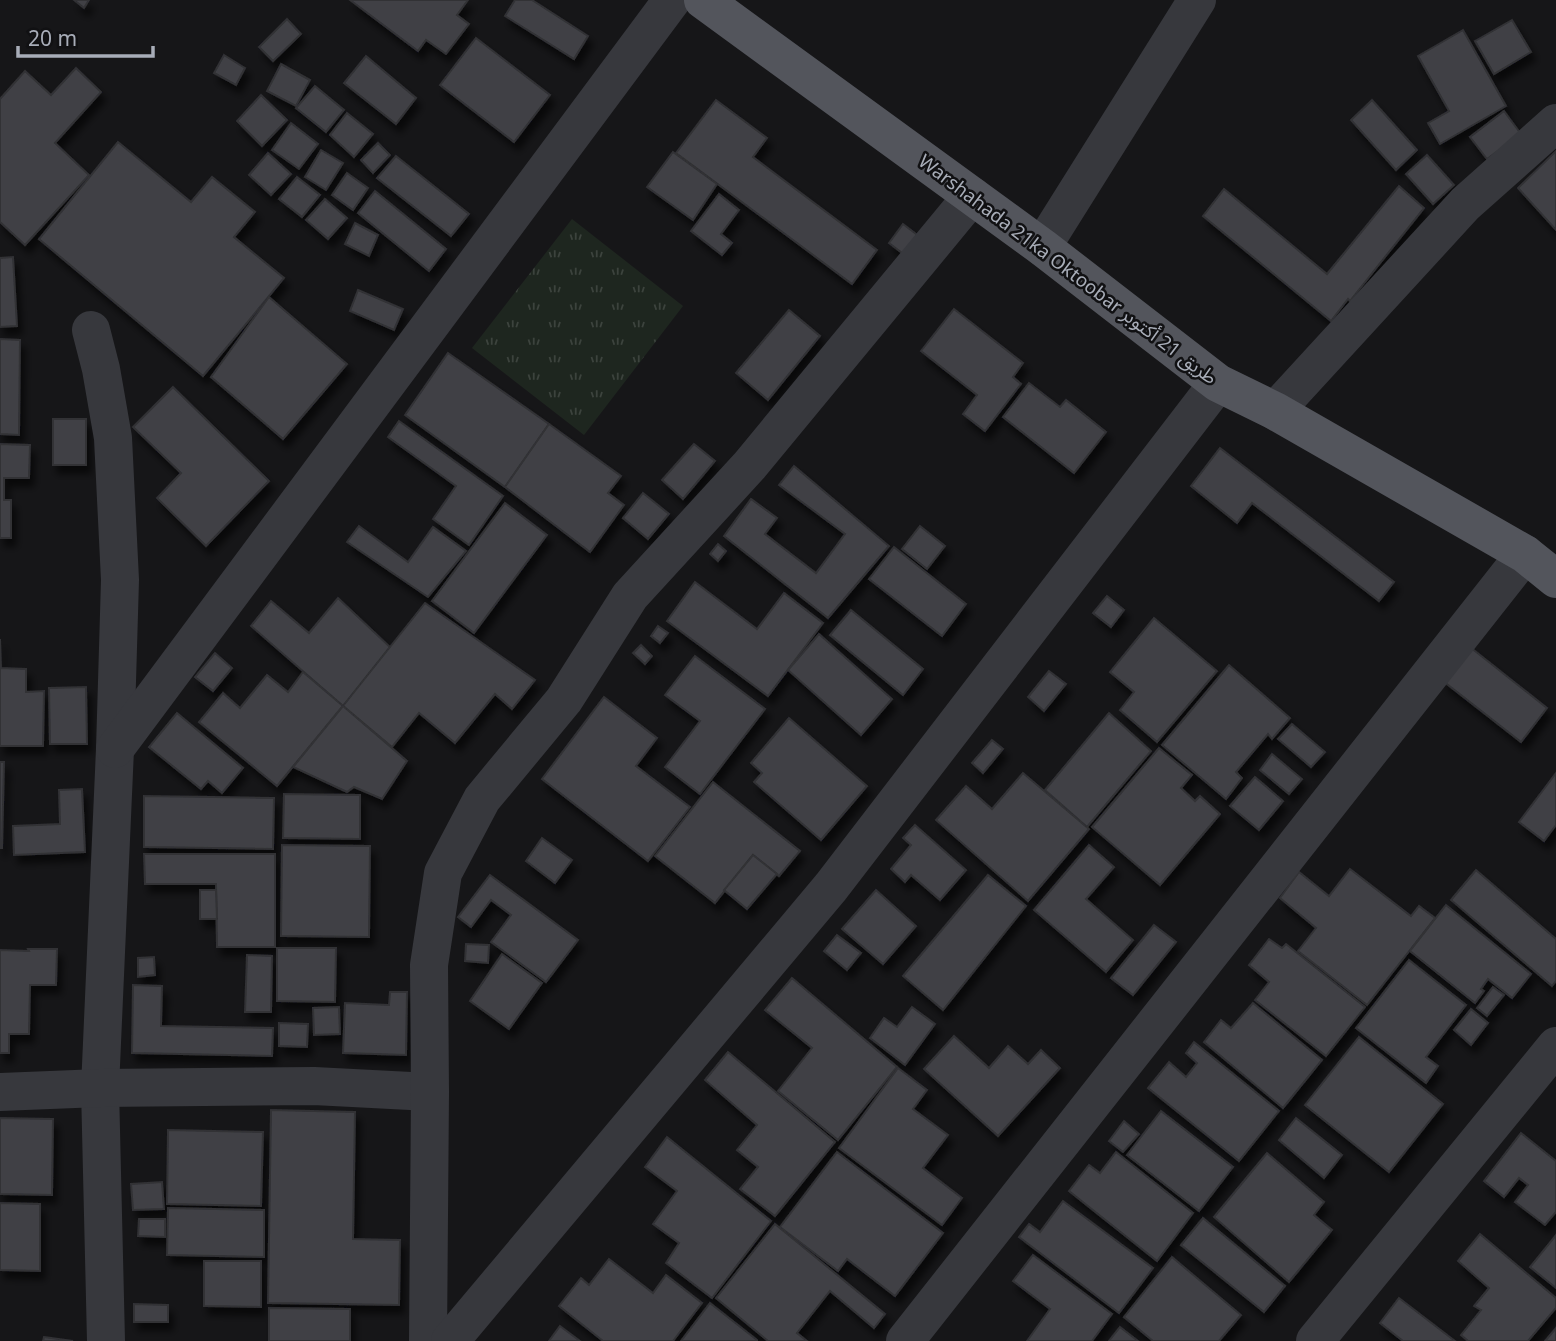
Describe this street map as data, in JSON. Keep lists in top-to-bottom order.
{
  "streets": {
    "main road": ["Warshahada 21ka Oktoobar طريق 21 أكتوبر"]
  },
  "scale_bar": "20 m"
}
